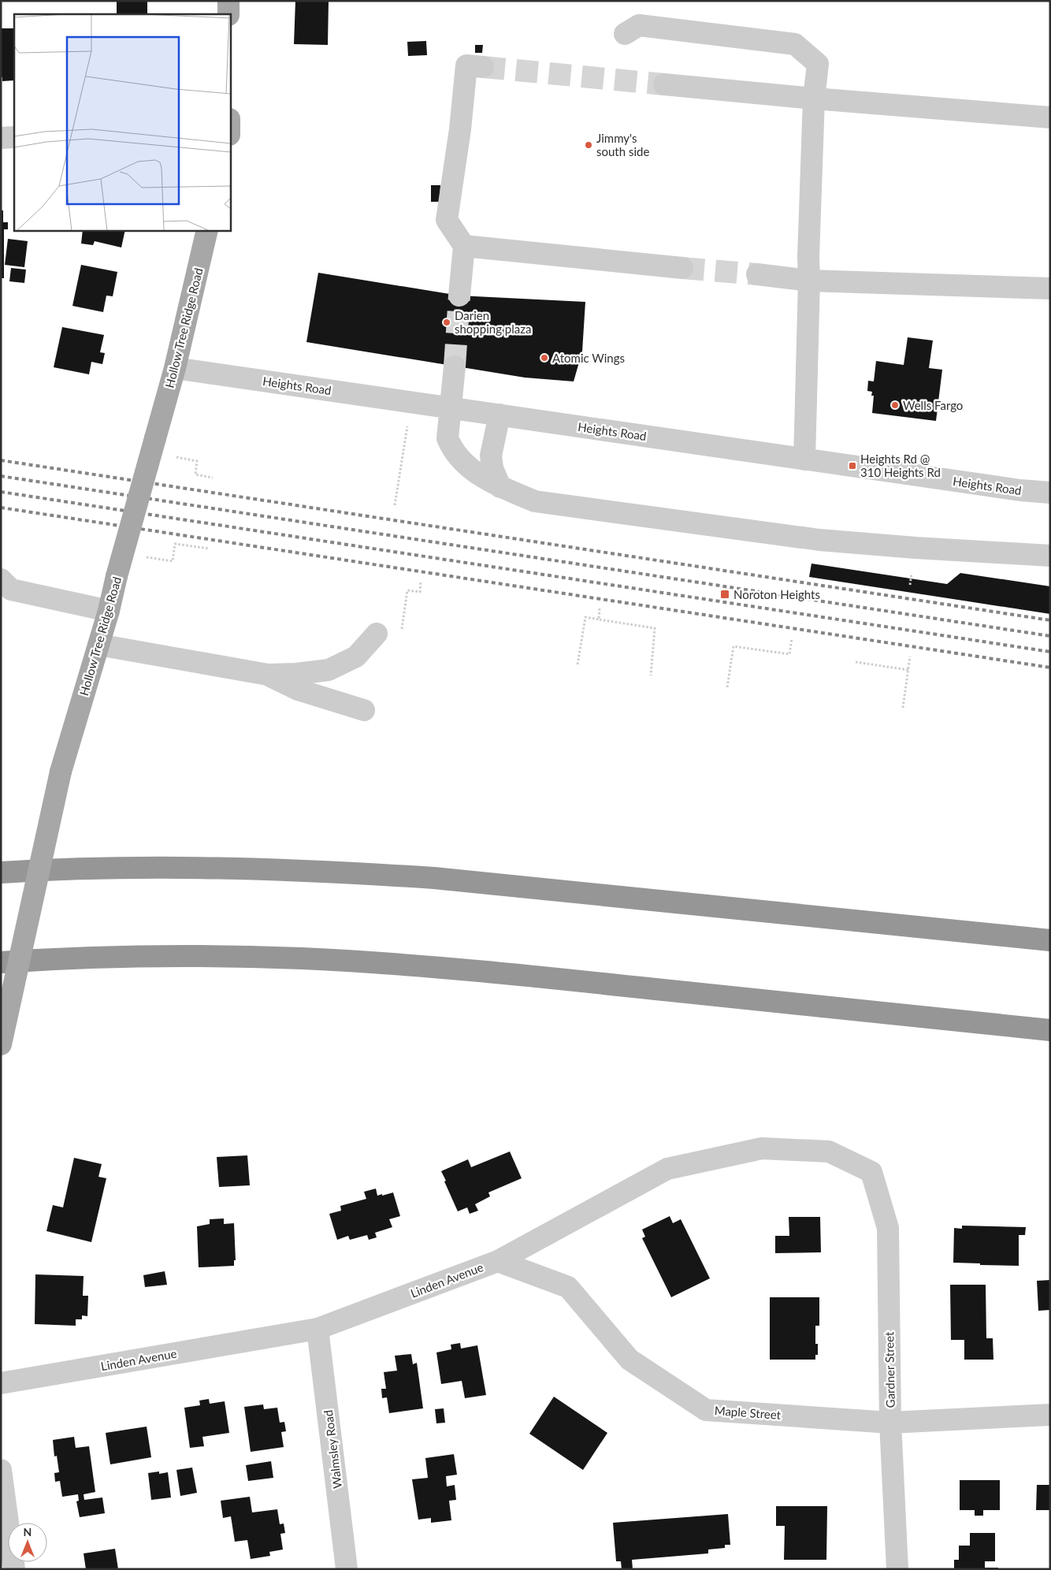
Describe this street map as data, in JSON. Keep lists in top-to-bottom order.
{
  "streets": {
    "main road": ["Hollow Tree Ridge Road"],
    "street": [
      "Heights Road",
      "Linden Avenue",
      "Gardner Street",
      "Maple Street",
      "Walmsley Road"
    ]
  },
  "crossings": [
    ["Hollow Tree Ridge Road", "Heights Road"],
    ["Linden Avenue", "Gardner Street"],
    ["Linden Avenue", "Maple Street"],
    ["Linden Avenue", "Walmsley Road"],
    ["Gardner Street", "Maple Street"]
  ],
  "places": {
    "other": [
      "Jimmy's south side",
      "Darien shopping plaza",
      "Atomic Wings",
      "Wells Fargo"
    ],
    "transit": ["Heights Rd @ 310 Heights Rd", "Noroton Heights"]
  },
  "north": "top"
}
